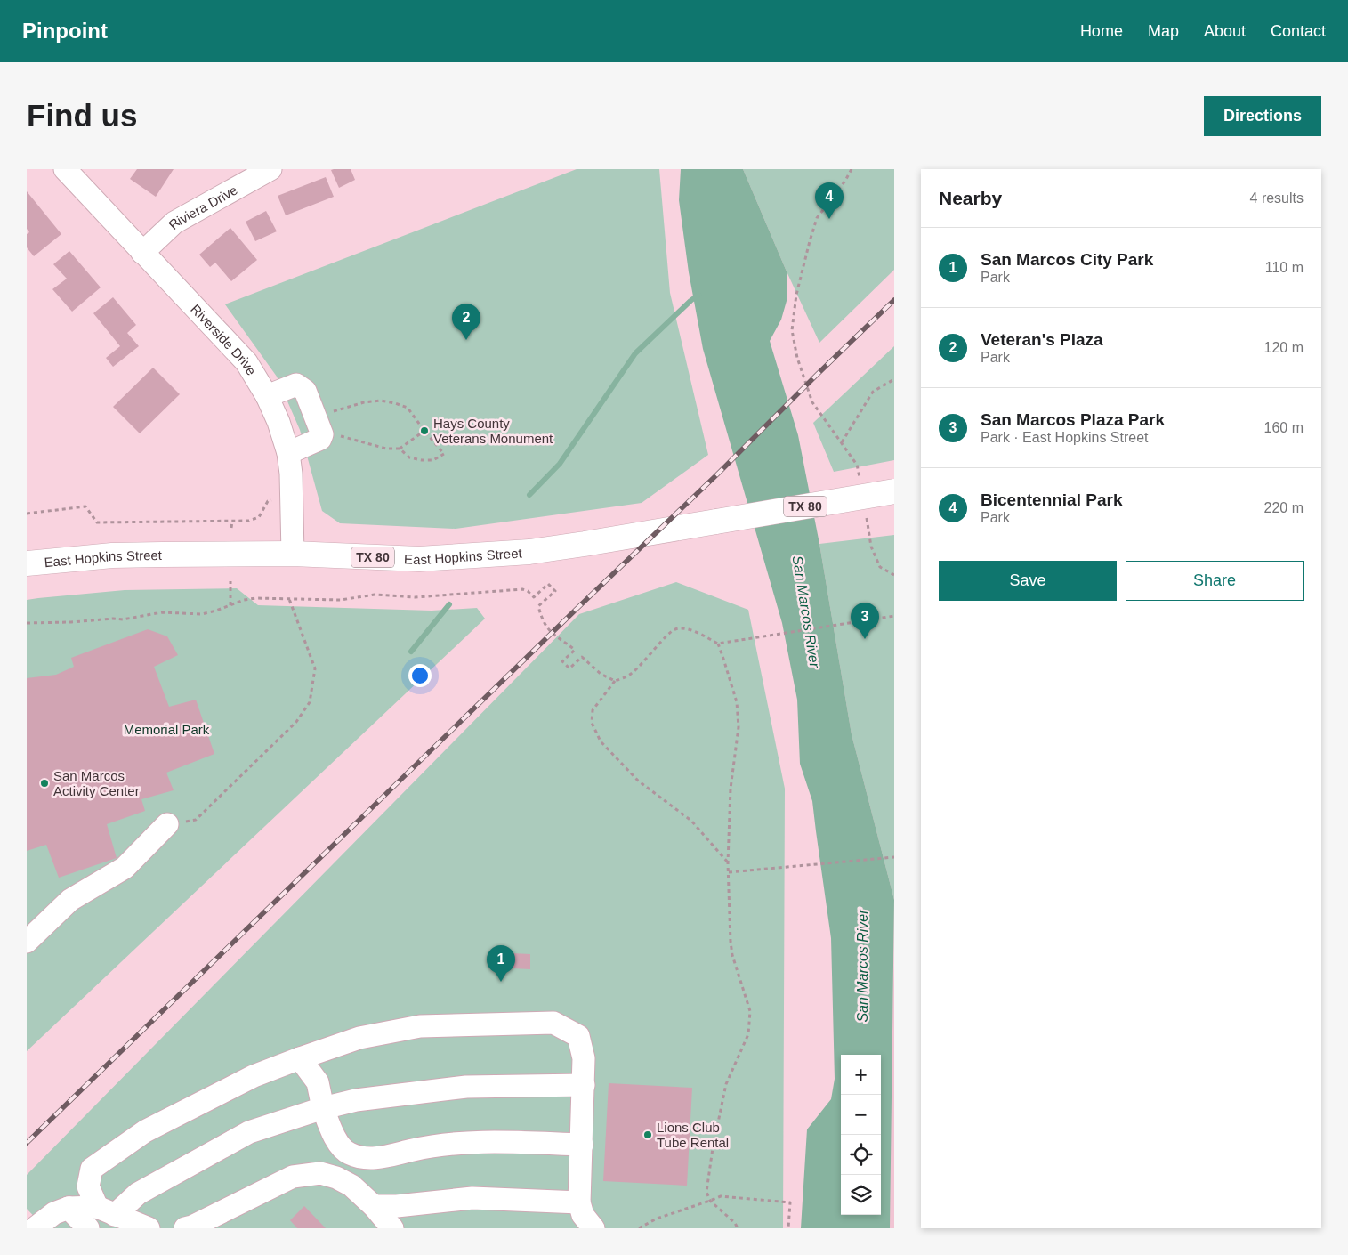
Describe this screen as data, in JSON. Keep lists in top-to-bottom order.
{
  "streets": {
    "main road": ["TX 80", "East Hopkins Street"],
    "street": ["Riviera Drive", "Riverside Drive"]
  },
  "crossings": [
    ["Riviera Drive", "Riverside Drive"],
    ["Riverside Drive", "East Hopkins Street"]
  ],
  "water": ["San Marcos River"],
  "parks": ["Memorial Park"],
  "places": ["Hays County Veterans Monument", "San Marcos Activity Center", "Lions Club Tube Rental"],
  "page": {
    "header": "Pinpoint",
    "nav": [
      "Home",
      "Map",
      "About",
      "Contact"
    ],
    "buttons": [
      "Directions",
      ["Save", "Share"]
    ],
    "title": "Find us",
    "heading": ["Nearby", "4 results"],
    "pins": [
      "4",
      "2",
      "3",
      "1"
    ],
    "list": [
      {
        "mark": "1",
        "name": "San Marcos City Park",
        "note": "Park",
        "value": "110 m"
      },
      {
        "mark": "2",
        "name": "Veteran's Plaza",
        "note": "Park",
        "value": "120 m"
      },
      {
        "mark": "3",
        "name": "San Marcos Plaza Park",
        "note": "Park · East Hopkins Street",
        "value": "160 m"
      },
      {
        "mark": "4",
        "name": "Bicentennial Park",
        "note": "Park",
        "value": "220 m"
      }
    ],
    "map_buttons": ["+", "−"]
  }
}
